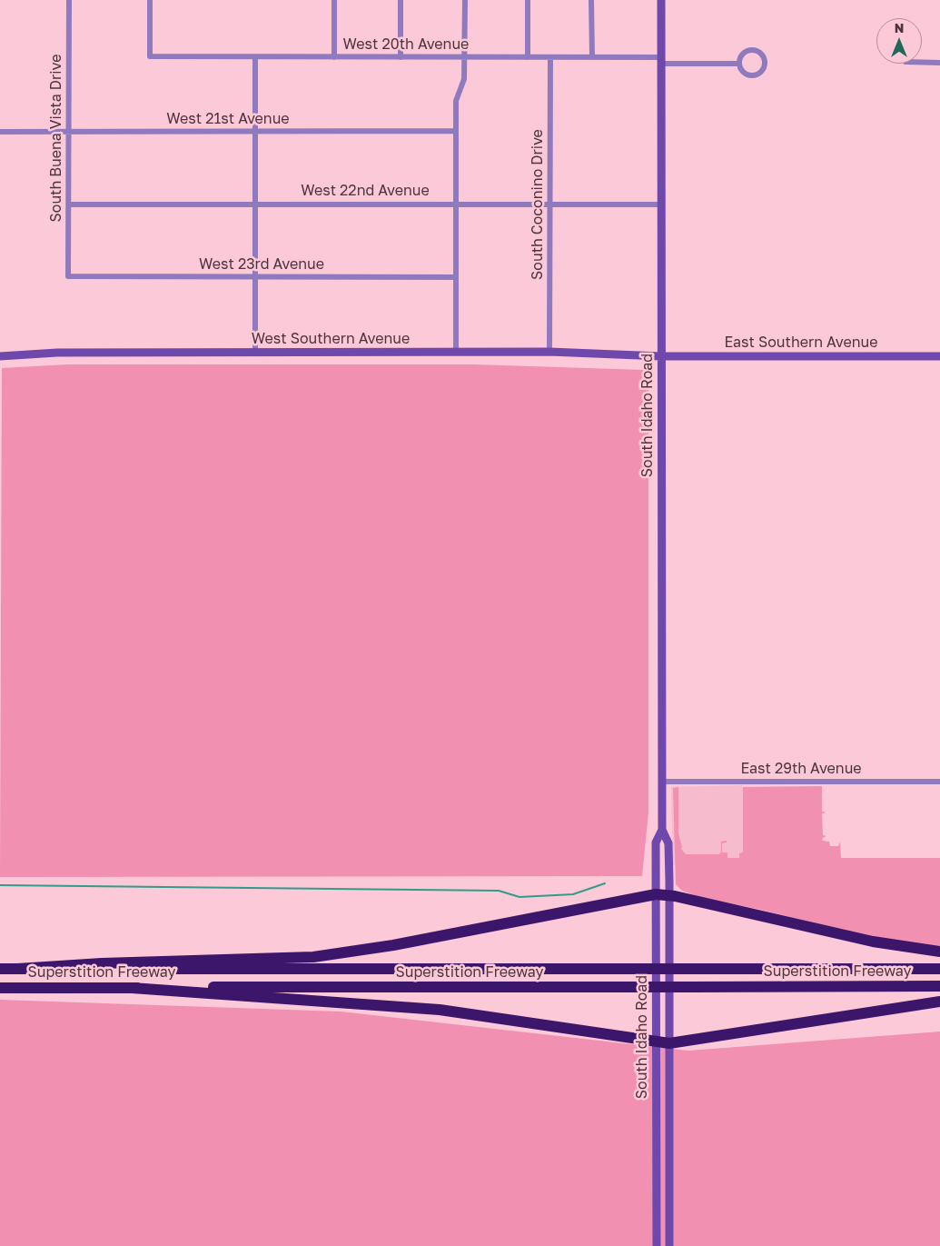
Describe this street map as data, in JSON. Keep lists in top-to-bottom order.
{
  "streets": {
    "highway": ["Superstition Freeway"],
    "main road": ["West Southern Avenue", "East Southern Avenue", "South Idaho Road"],
    "street": [
      "West 20th Avenue",
      "West 21st Avenue",
      "South Buena Vista Drive",
      "West 22nd Avenue",
      "South Coconino Drive",
      "West 23rd Avenue",
      "East 29th Avenue"
    ]
  },
  "crossings": [
    ["West 20th Avenue", "South Coconino Drive"],
    ["West 20th Avenue", "South Idaho Road"],
    ["West 21st Avenue", "South Buena Vista Drive"],
    ["South Buena Vista Drive", "West 22nd Avenue"],
    ["South Buena Vista Drive", "West 23rd Avenue"],
    ["West 22nd Avenue", "South Coconino Drive"],
    ["West 22nd Avenue", "South Idaho Road"],
    ["South Coconino Drive", "West Southern Avenue"],
    ["West Southern Avenue", "East Southern Avenue"],
    ["West Southern Avenue", "South Idaho Road"],
    ["East Southern Avenue", "South Idaho Road"],
    ["South Idaho Road", "East 29th Avenue"]
  ],
  "north": "top"
}
